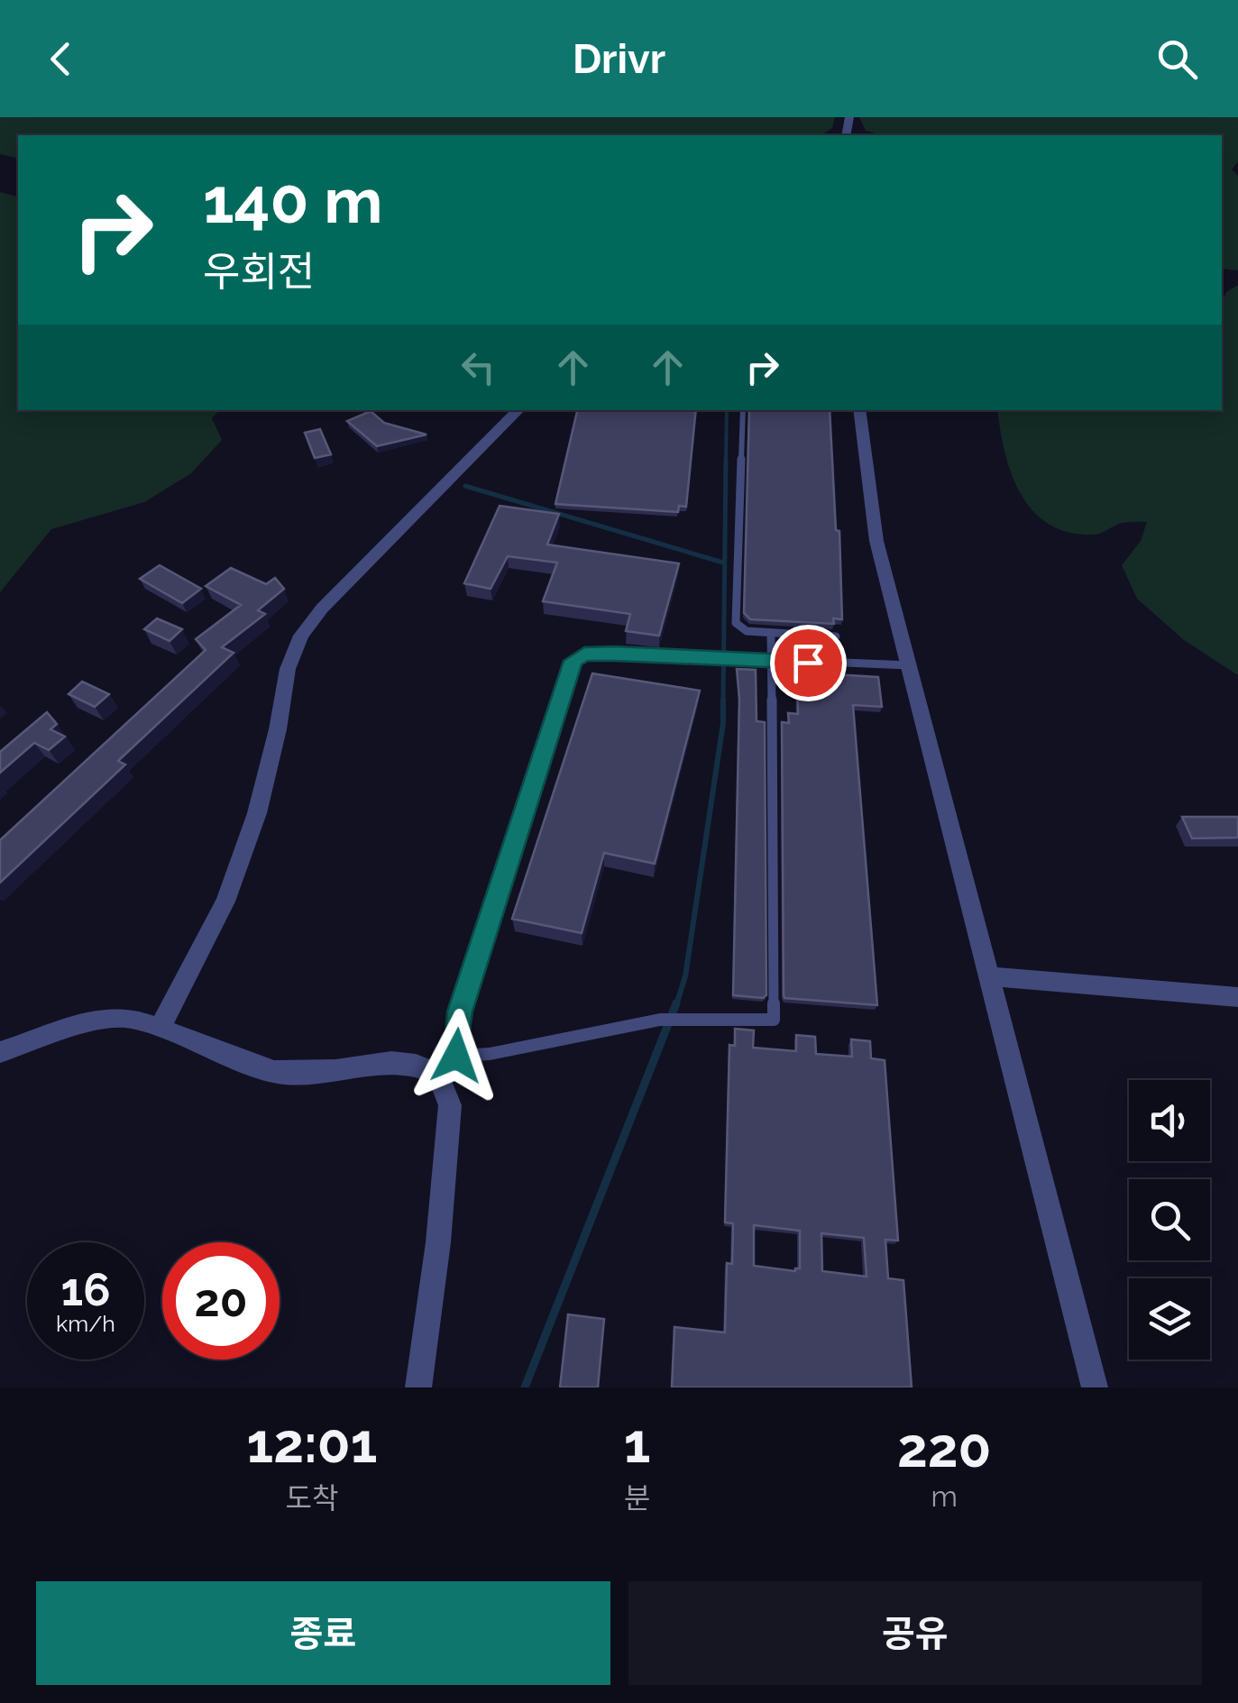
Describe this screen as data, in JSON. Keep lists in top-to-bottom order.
{
  "page": {
    "header": "Drivr",
    "turn": ["140 m", "우회전"],
    "speed": "16 km/h",
    "limit": "20",
    "eta": [
      "12:01",
      "도착",
      "1",
      "분",
      "220",
      "m"
    ],
    "buttons": ["종료", "공유"]
  }
}
